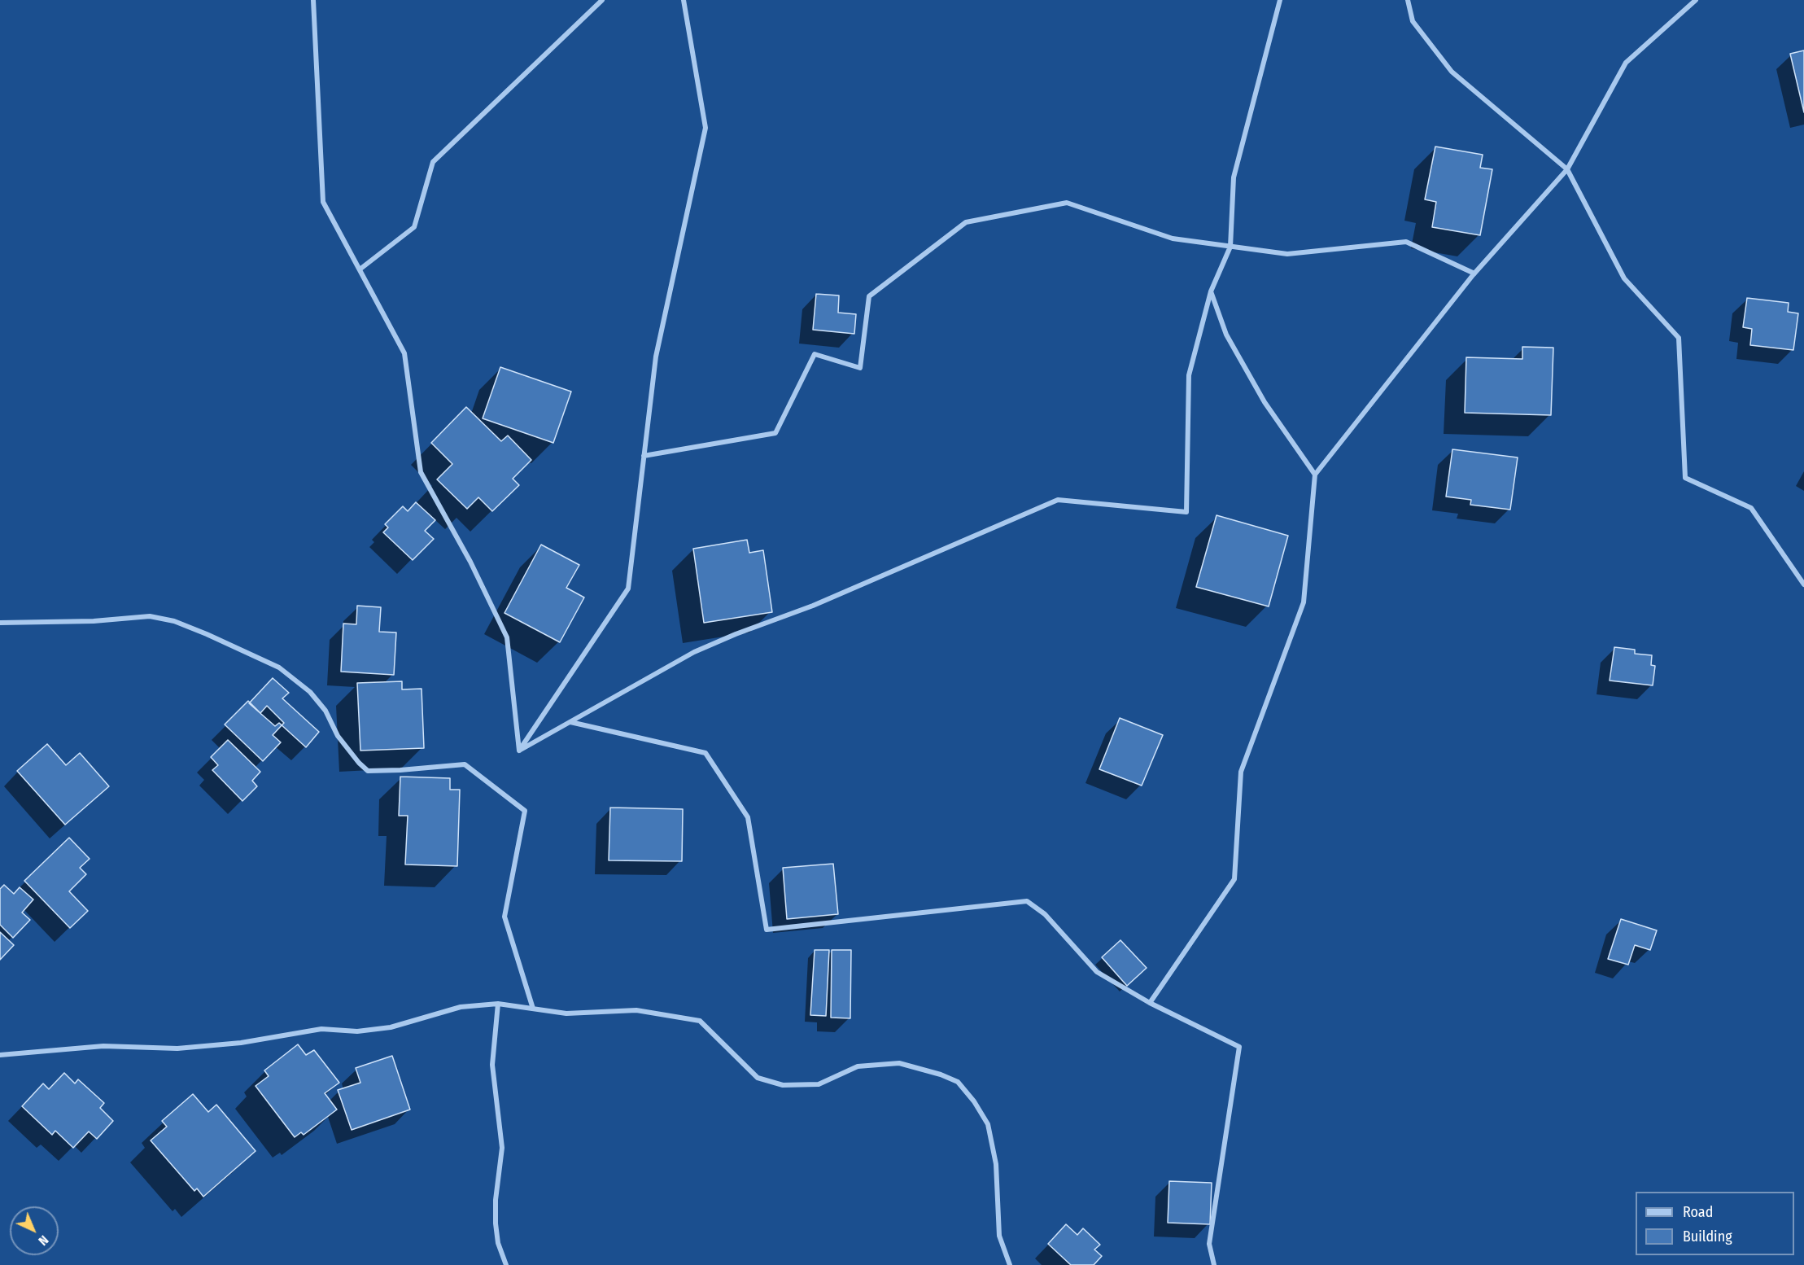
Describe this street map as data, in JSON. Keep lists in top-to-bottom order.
{
  "legend": ["Road", "Building"],
  "north": "bottom right"
}
